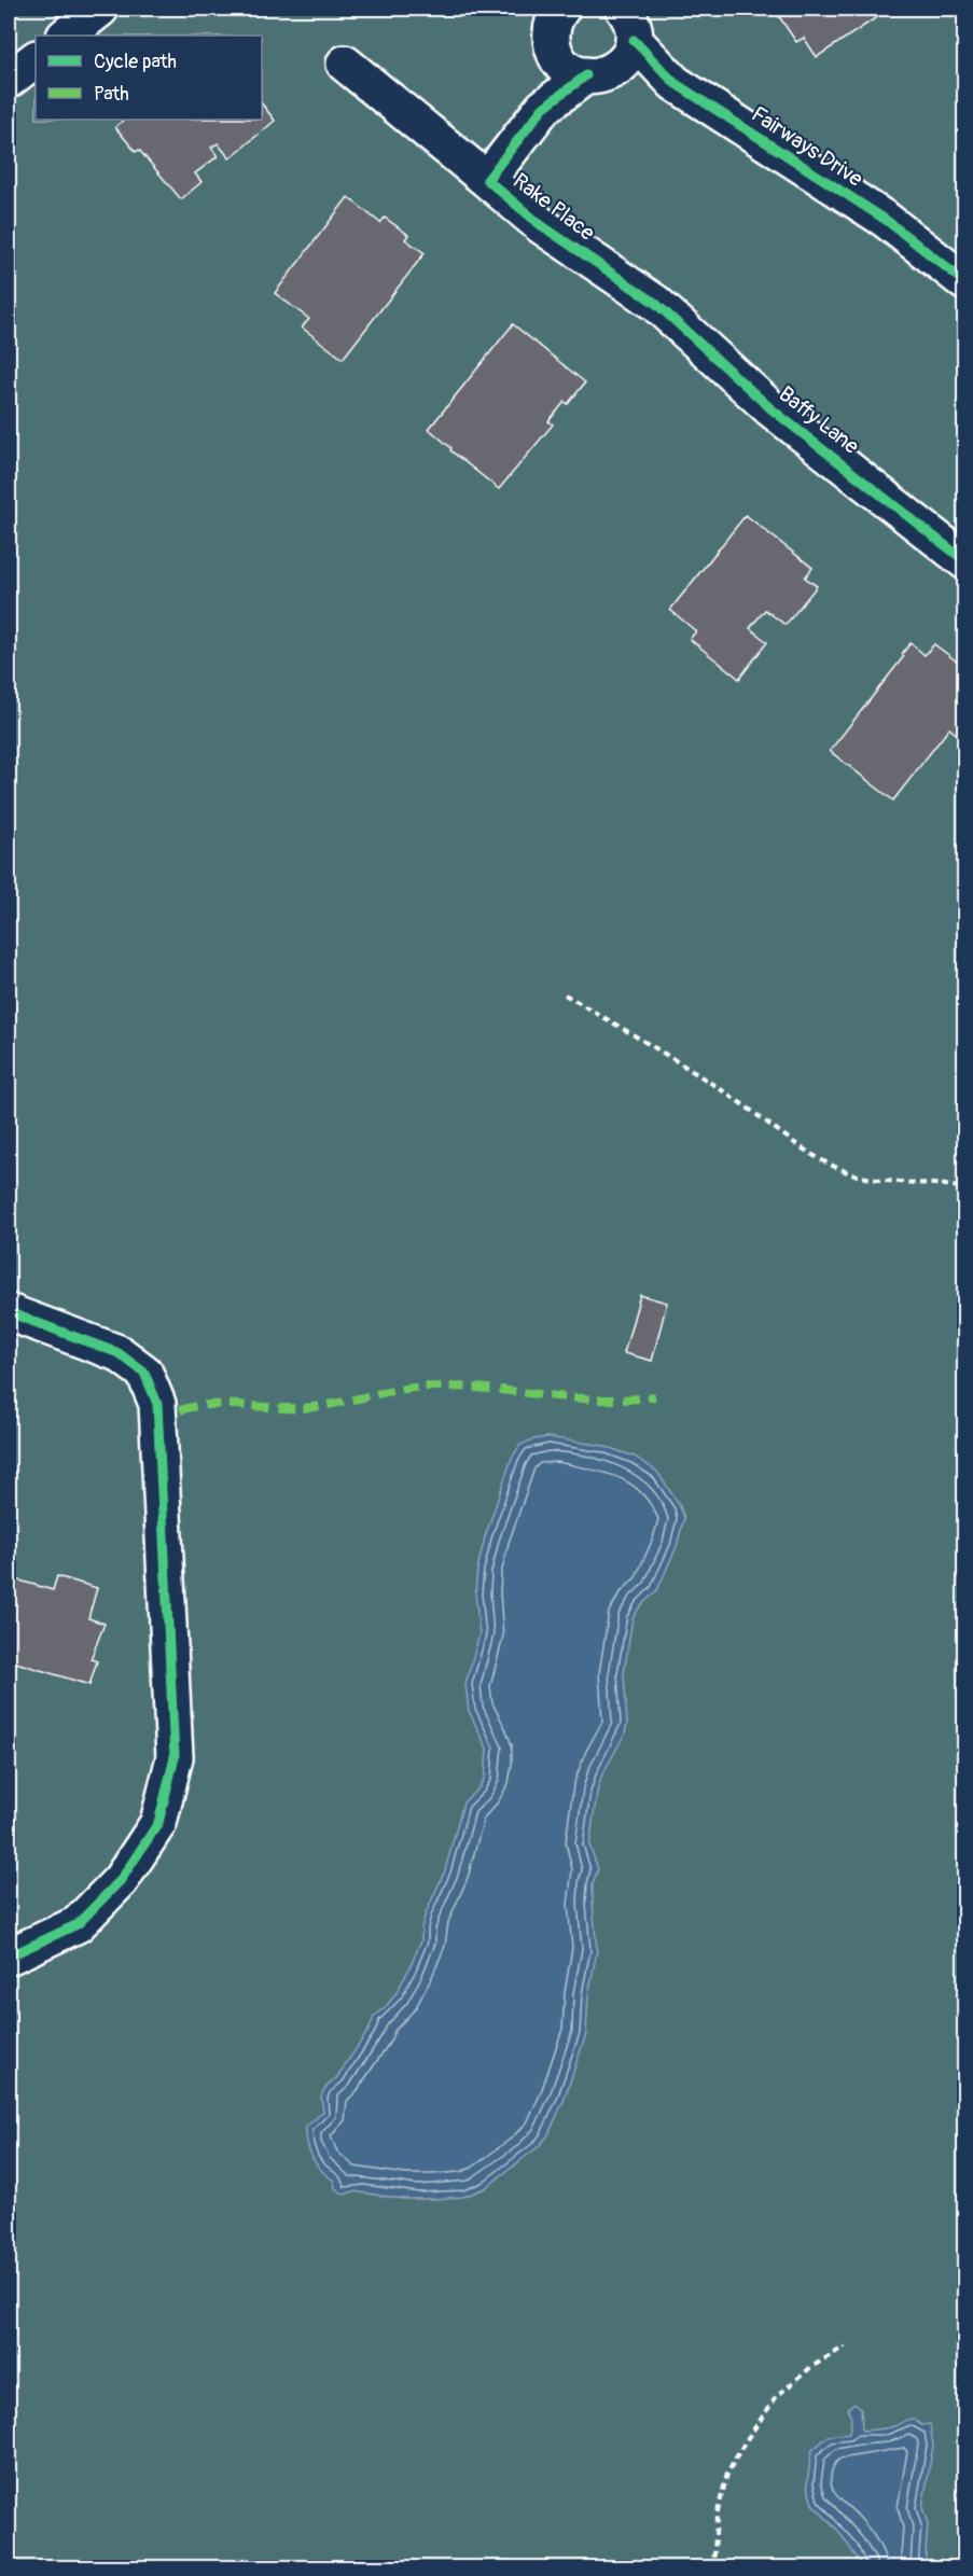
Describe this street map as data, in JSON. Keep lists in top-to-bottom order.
{
  "streets": {
    "street": ["Fairways Drive", "Rake Place", "Baffy Lane"]
  },
  "crossings": [
    ["Fairways Drive", "Rake Place"],
    ["Rake Place", "Baffy Lane"]
  ],
  "legend": ["Cycle path", "Path"]
}
